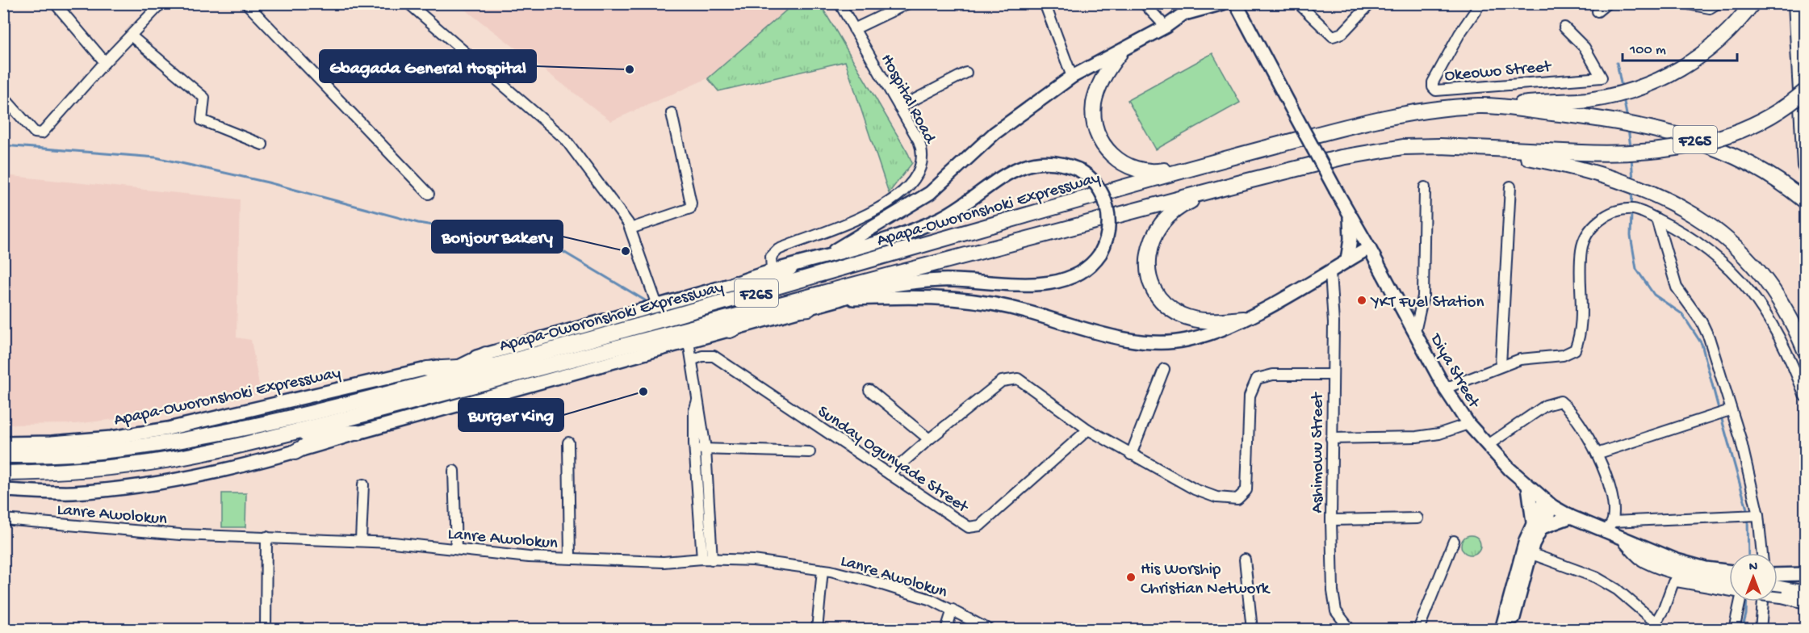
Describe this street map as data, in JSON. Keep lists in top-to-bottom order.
{
  "streets": {
    "highway": ["F265", "Apapa-Oworonshoki Expressway"],
    "main road": ["Diya Street"],
    "street": [
      "Okeowo Street",
      "Hospital Road",
      "Ashimowu Street",
      "Sunday Ogunyade Street",
      "Lanre Awolokun"
    ]
  },
  "crossings": [
    ["F265", "Apapa-Oworonshoki Expressway"]
  ],
  "places": [
    "Gbagada General Hospital",
    "Bonjour Bakery",
    "YKT Fuel Station",
    "Burger King",
    "His Worship Christian Network"
  ],
  "scale_bar": "100 m",
  "north": "top"
}
